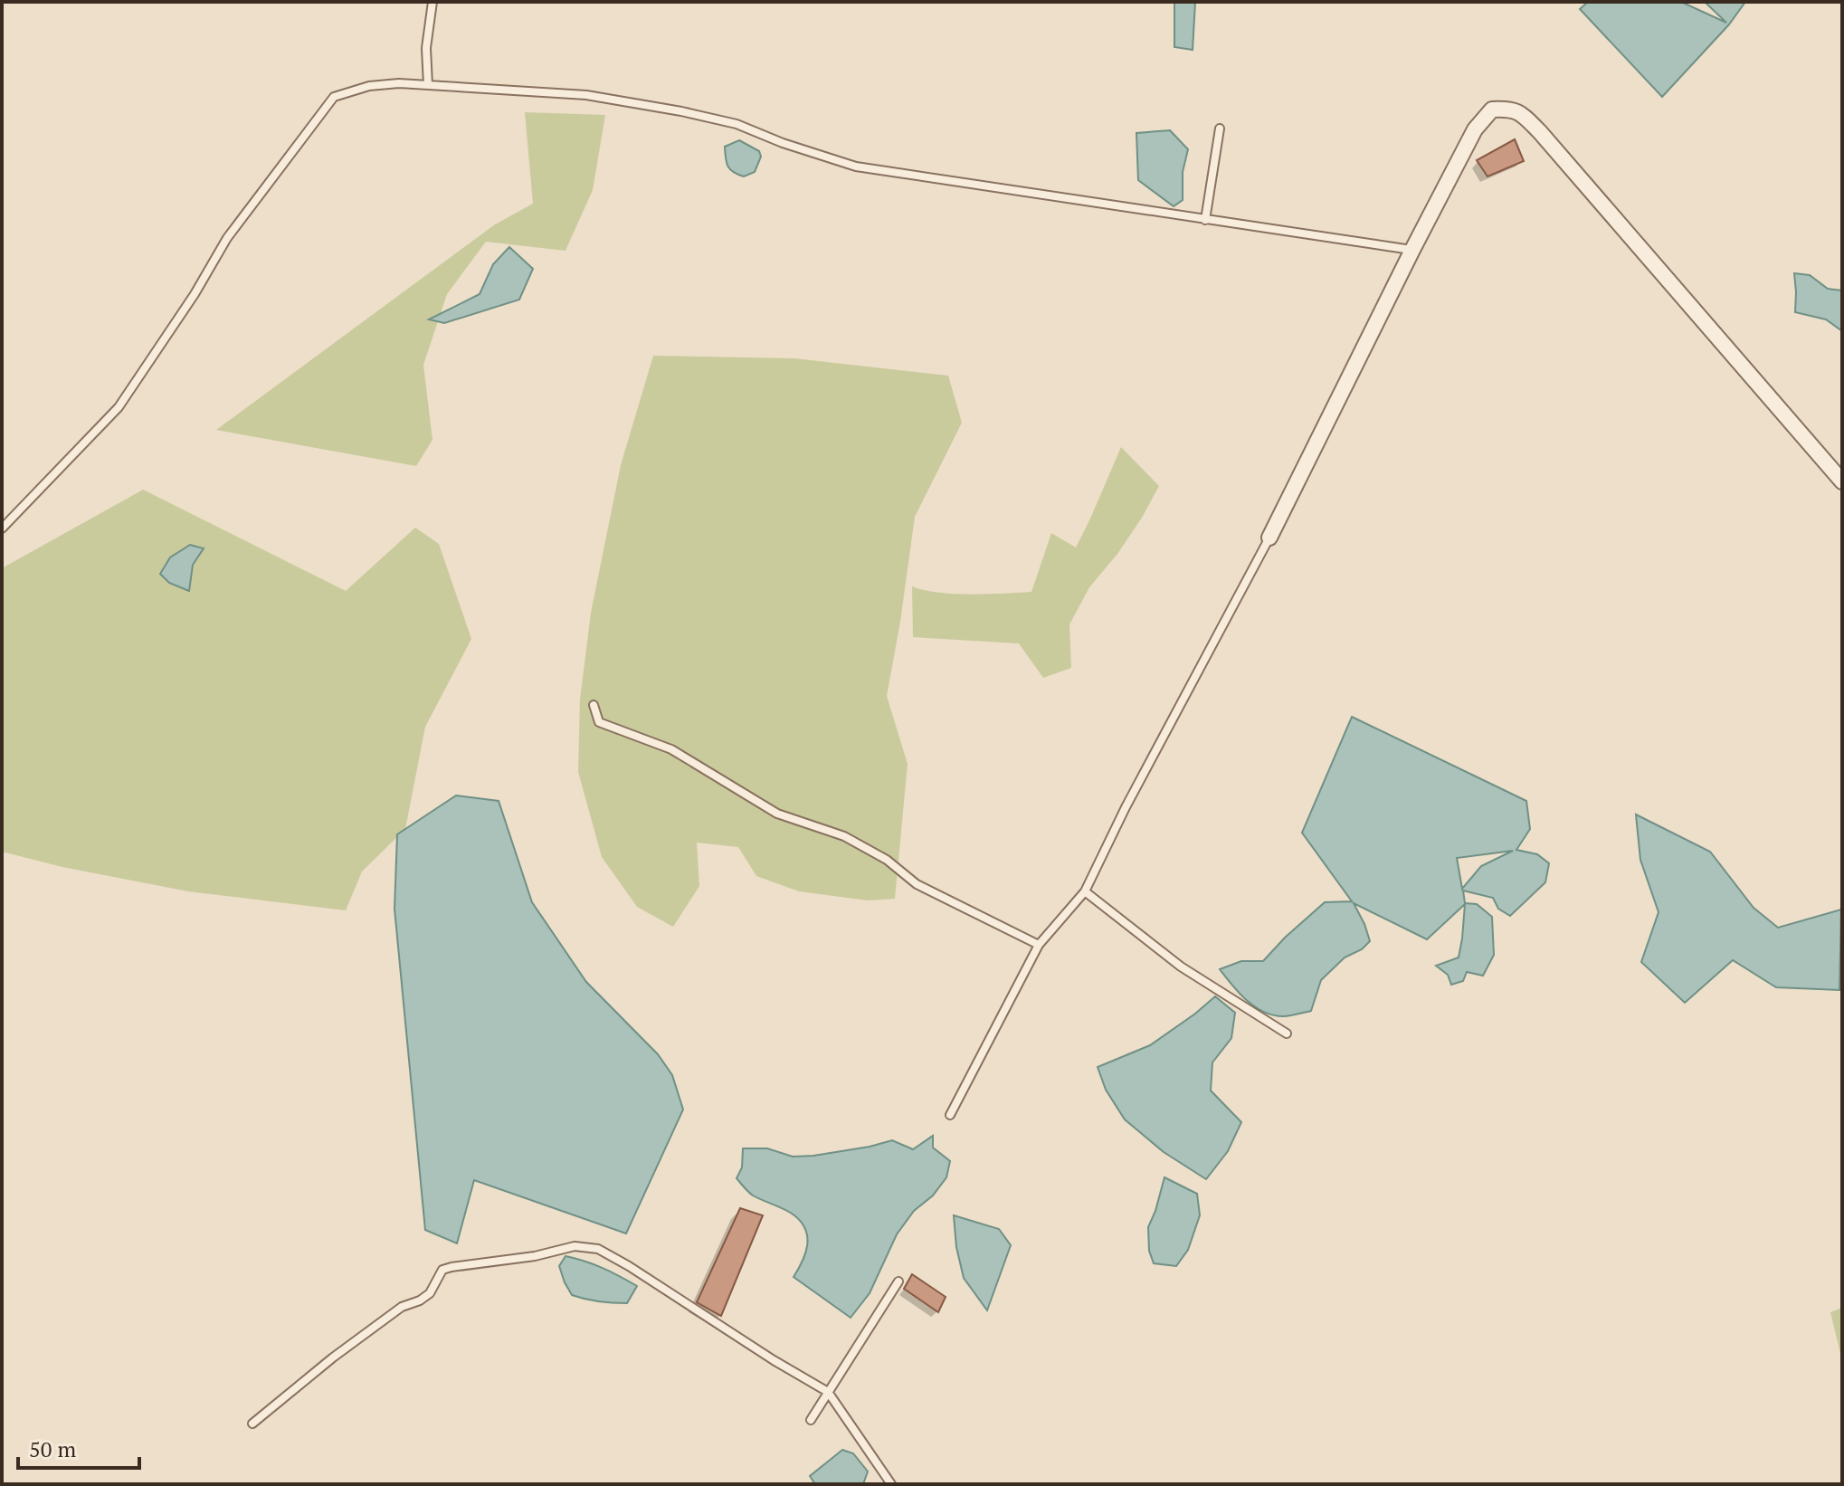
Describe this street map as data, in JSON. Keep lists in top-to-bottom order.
{
  "scale_bar": "50 m"
}
